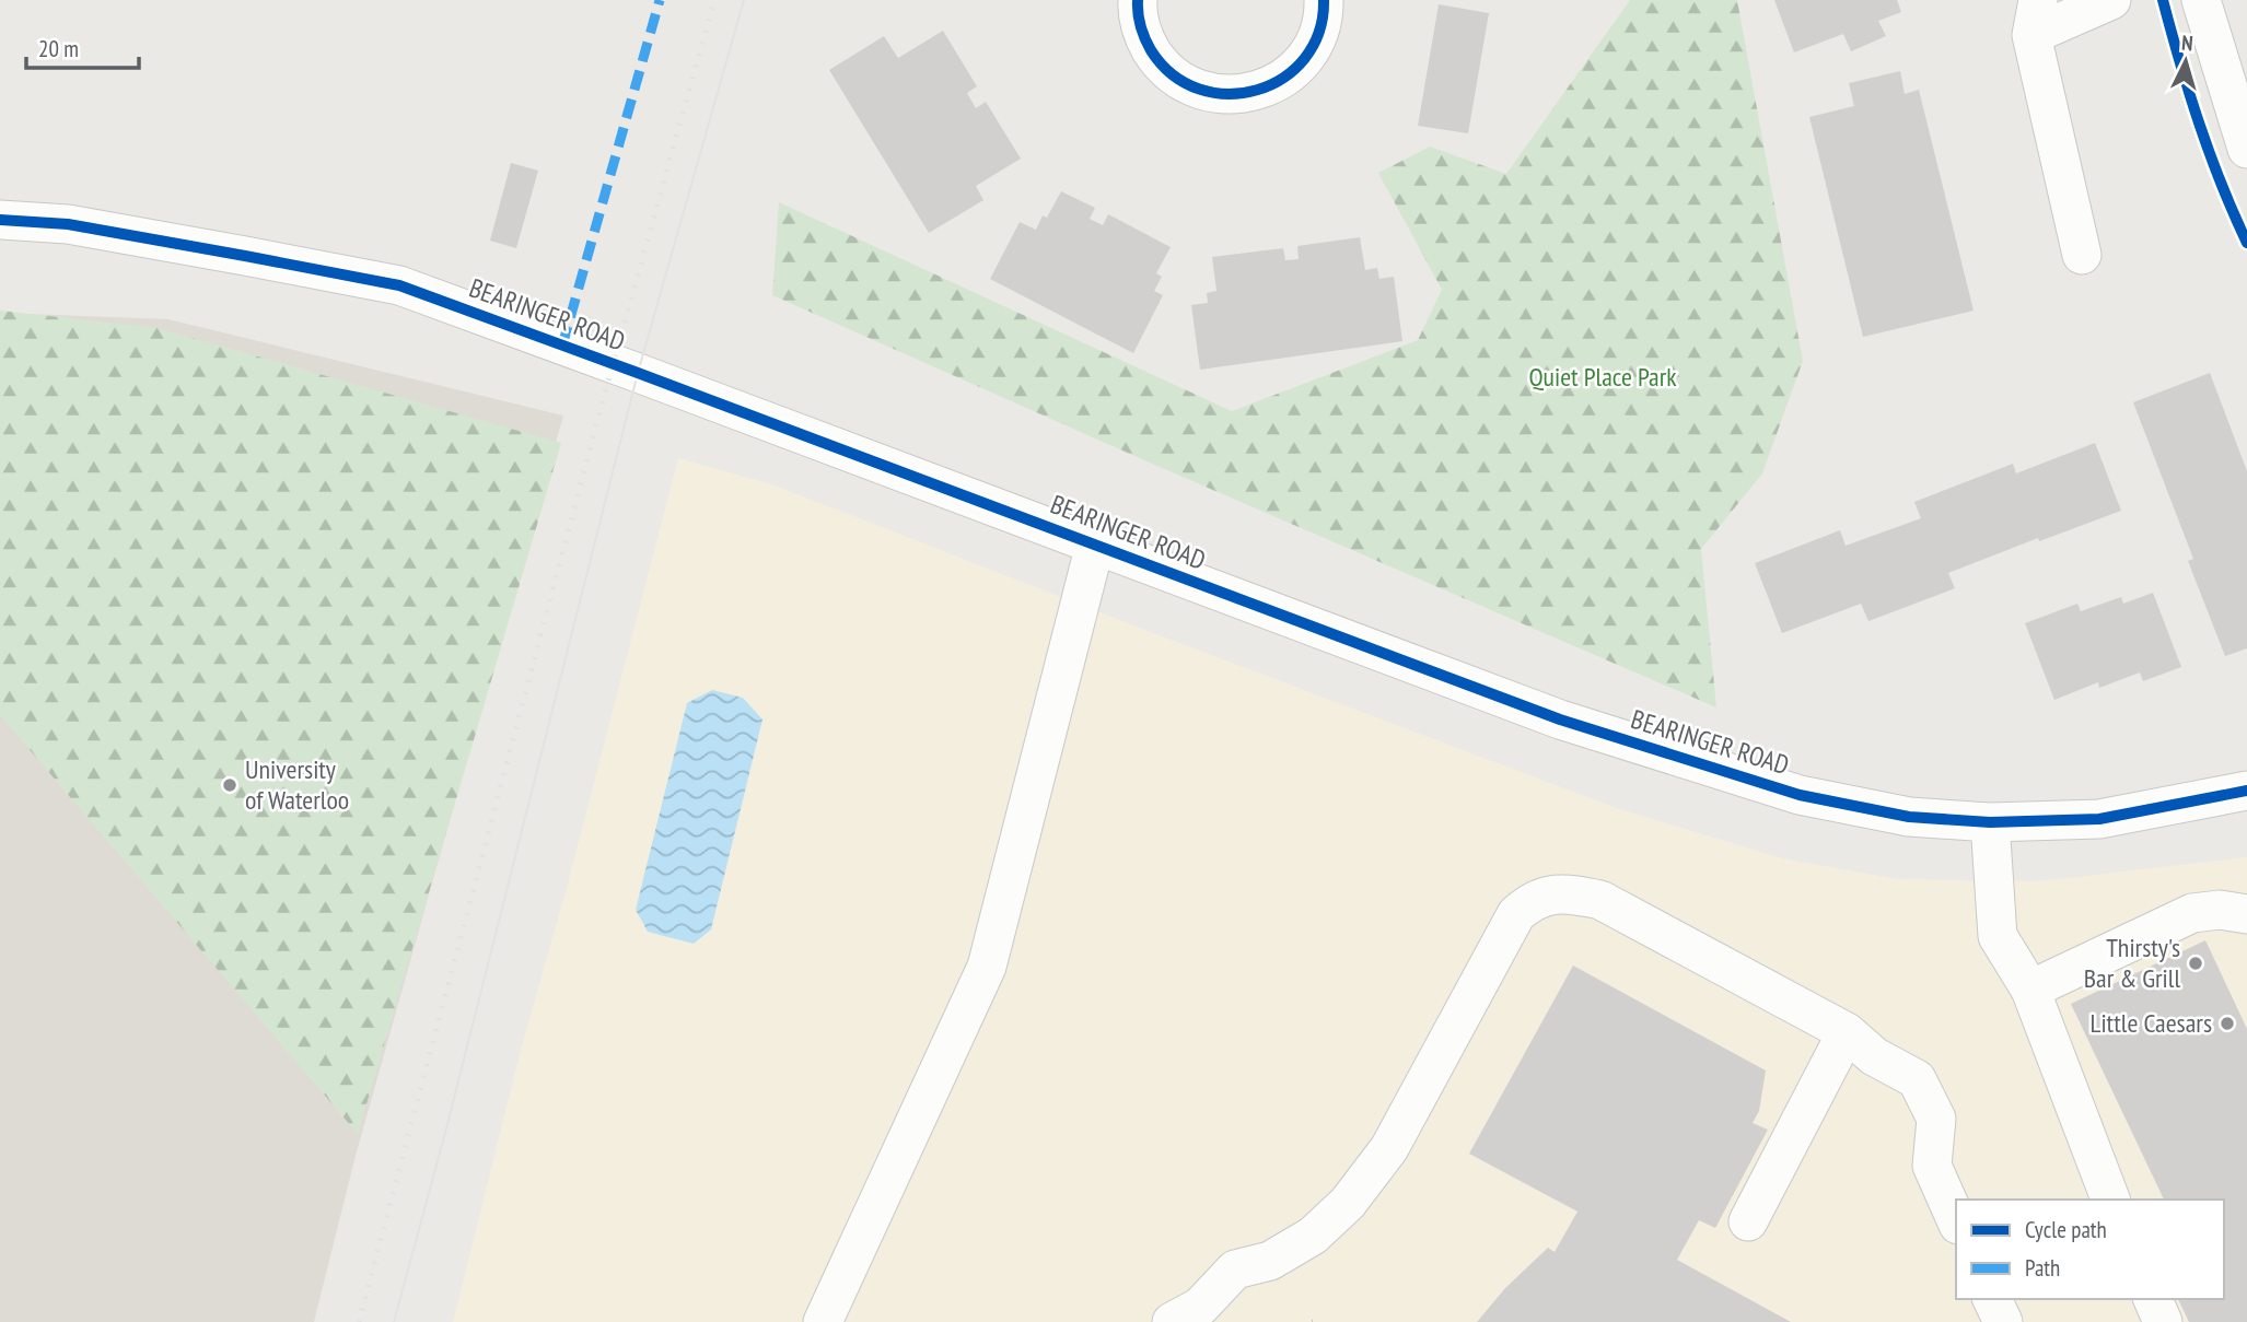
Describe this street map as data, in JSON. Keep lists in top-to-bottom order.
{
  "streets": {
    "street": ["BEARINGER ROAD"]
  },
  "parks": ["Quiet Place Park"],
  "places": ["University of Waterloo", "Thirsty's Bar & Grill", "Little Caesars"],
  "legend": ["Cycle path", "Path"],
  "scale_bar": "20 m",
  "north": "top"
}
